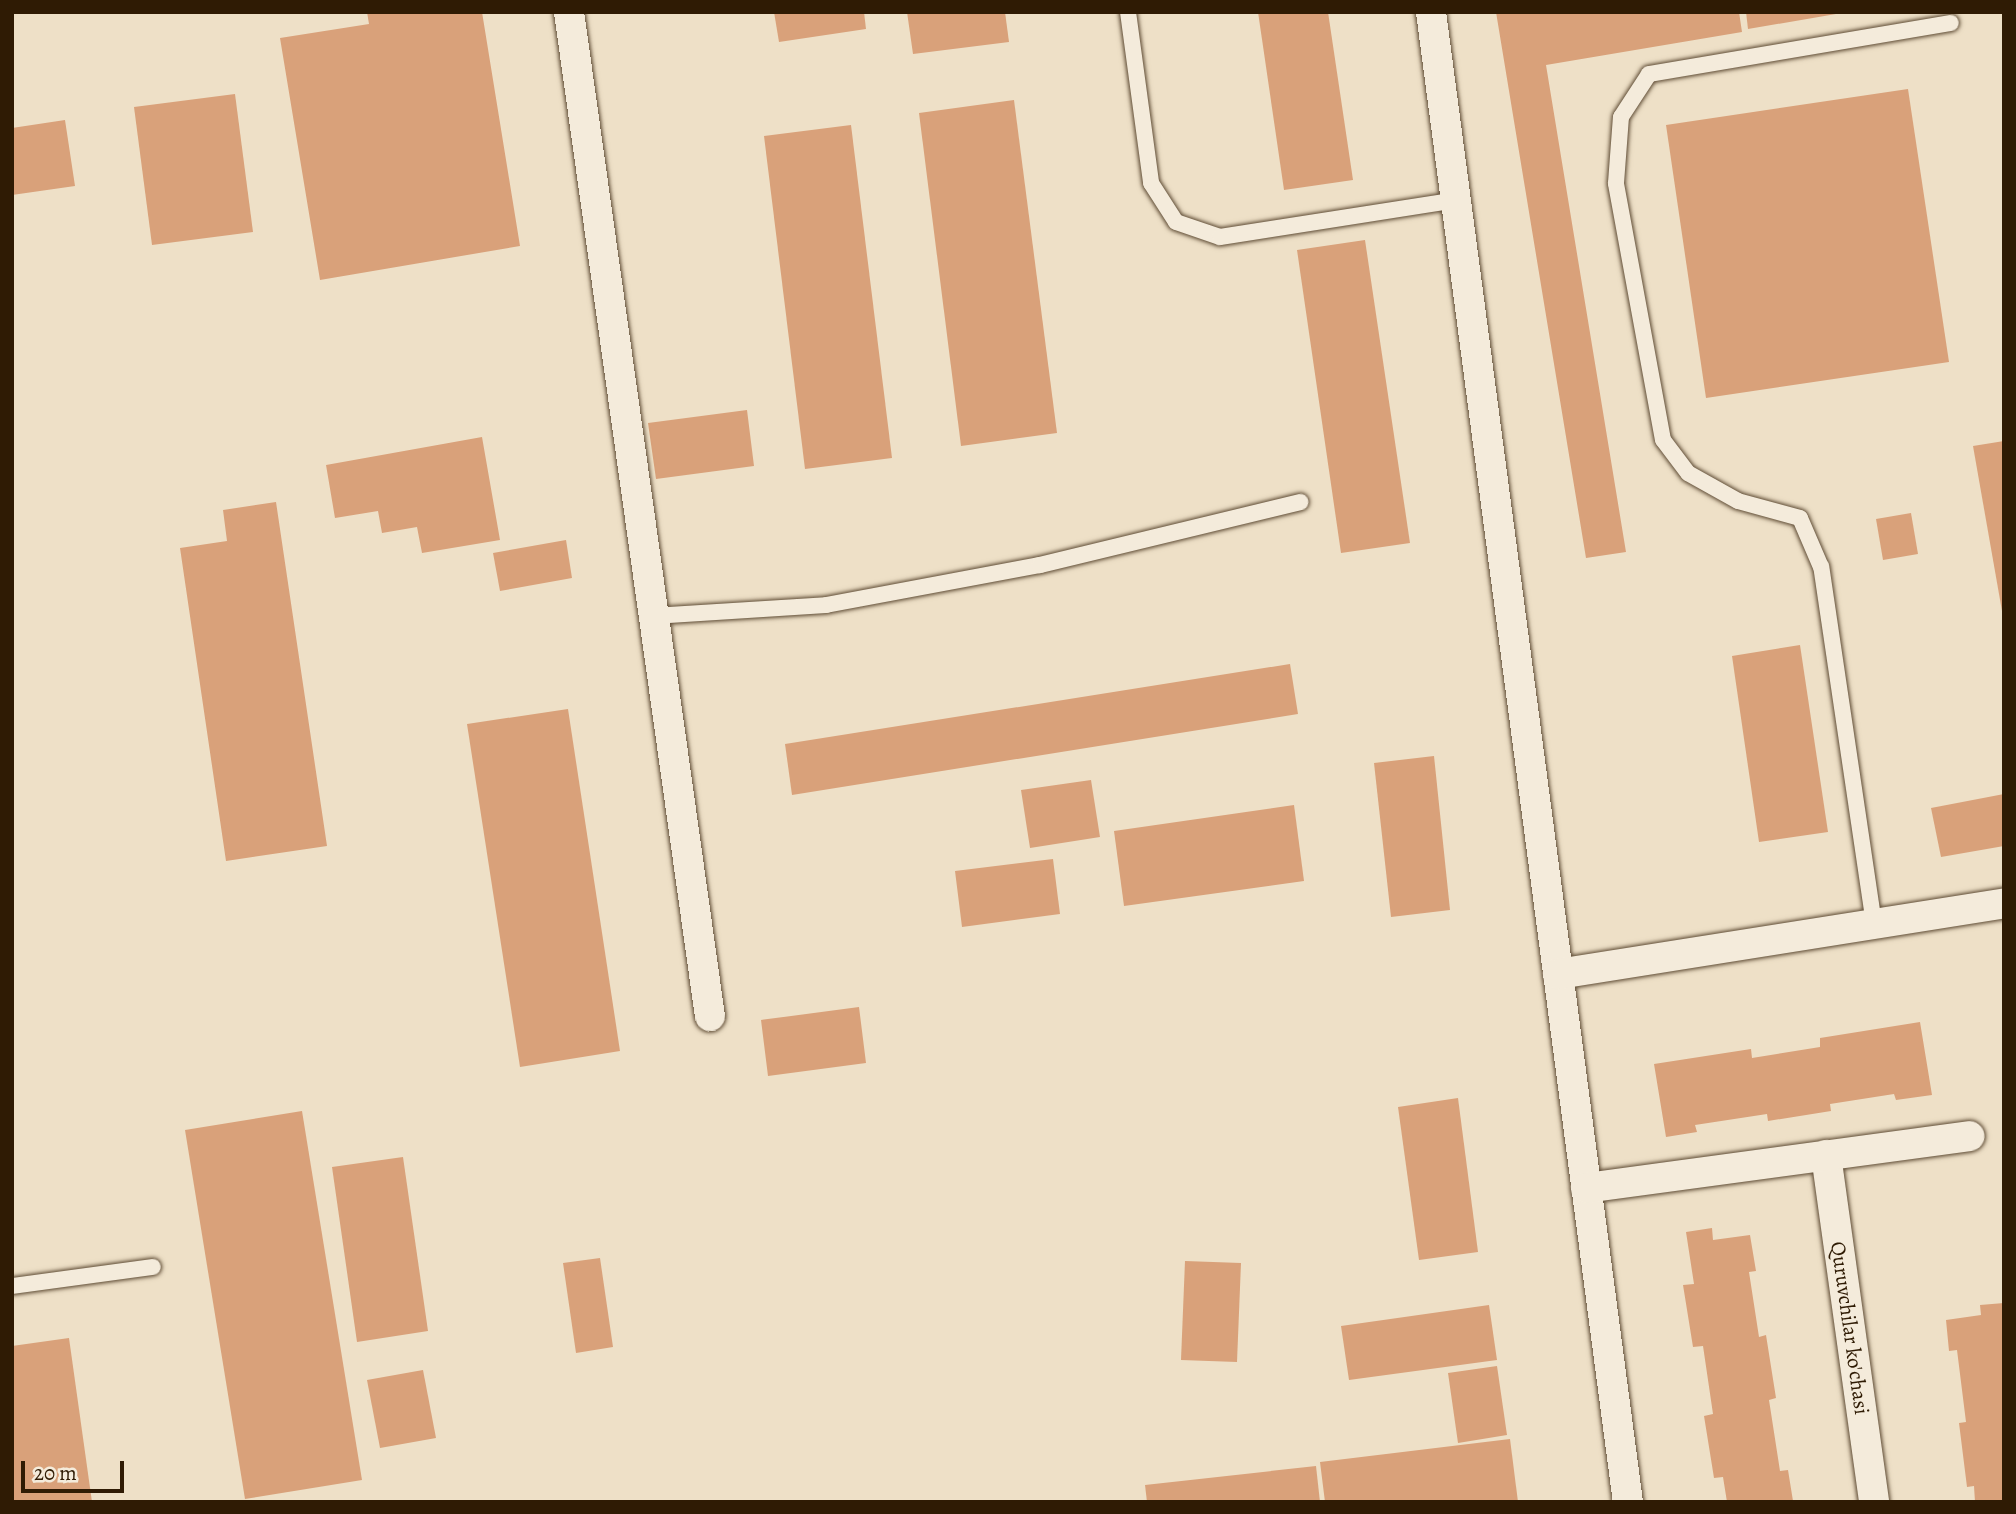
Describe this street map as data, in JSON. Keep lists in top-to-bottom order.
{
  "streets": {
    "street": ["Quruvchilar ko'chasi"]
  },
  "scale_bar": "20 m"
}
